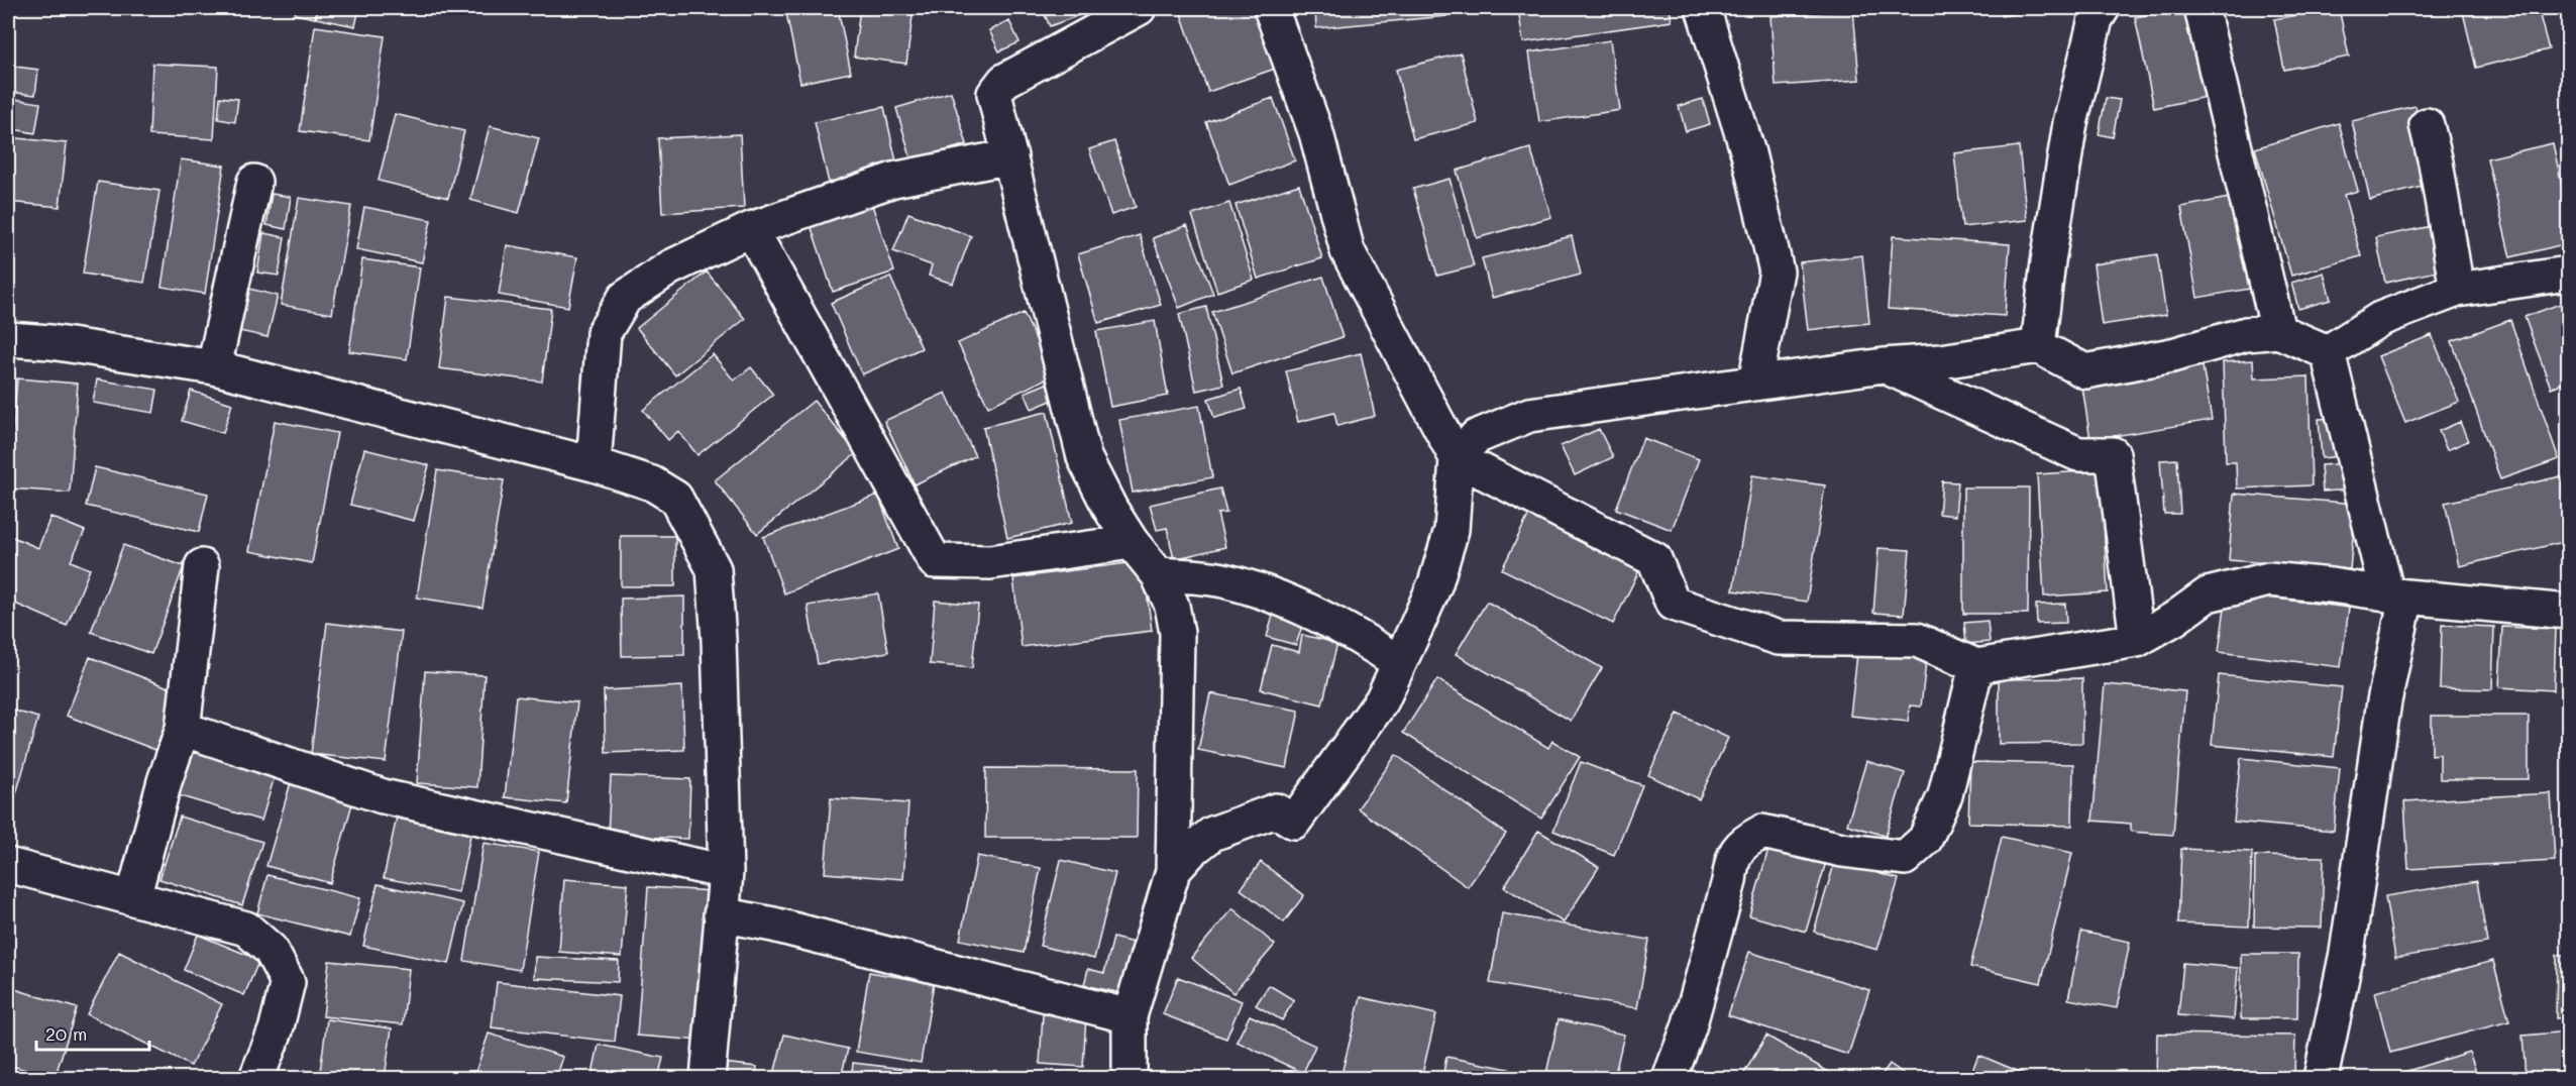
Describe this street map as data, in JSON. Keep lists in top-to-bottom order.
{
  "scale_bar": "20 m"
}
